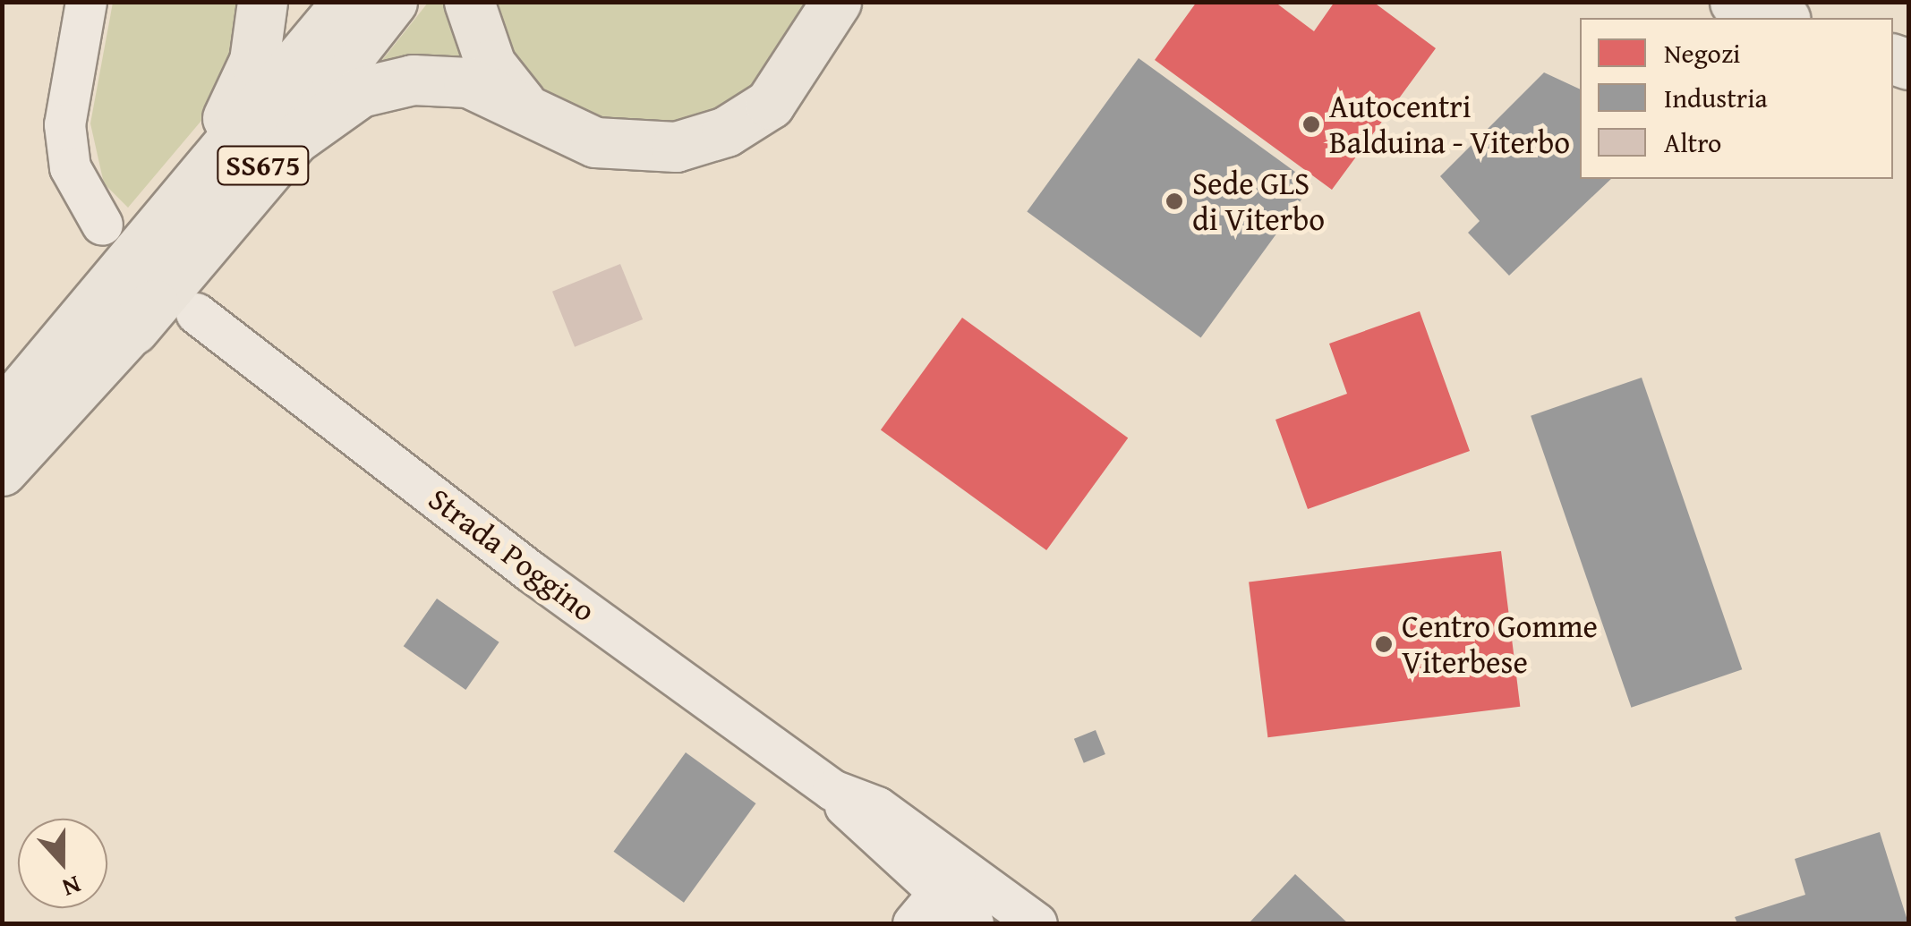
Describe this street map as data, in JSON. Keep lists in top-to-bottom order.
{
  "streets": {
    "main road": ["SS675"],
    "street": ["Strada Poggino"]
  },
  "places": ["Autocentri Balduina - Viterbo", "Sede GLS di Viterbo", "Centro Gomme Viterbese"],
  "legend": ["Negozi", "Industria", "Altro"],
  "north": "bottom"
}
